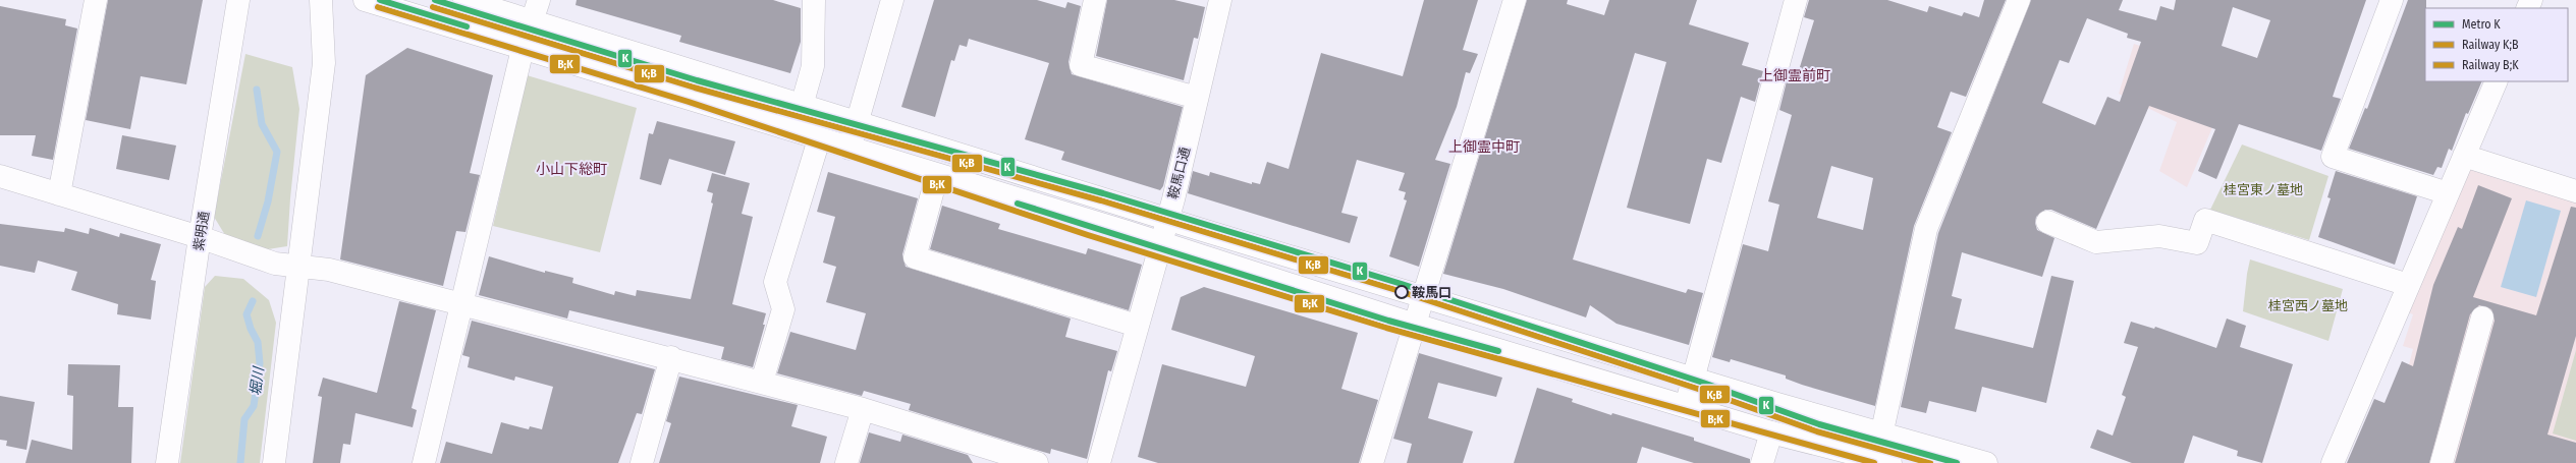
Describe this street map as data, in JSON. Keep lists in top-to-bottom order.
{
  "streets": {
    "main road": ["鞍馬口通", "紫明通"]
  },
  "districts": ["上御霊前町", "上御霊中町", "小山下総町"],
  "water": ["堀川"],
  "parks": ["桂宮東ノ墓地", "桂宮西ノ墓地"],
  "places": ["鞍馬口"],
  "lines": ["metro line K", "rail line K;B", "rail line B;K"],
  "legend": ["Metro K", "Railway K;B", "Railway B;K"]
}
